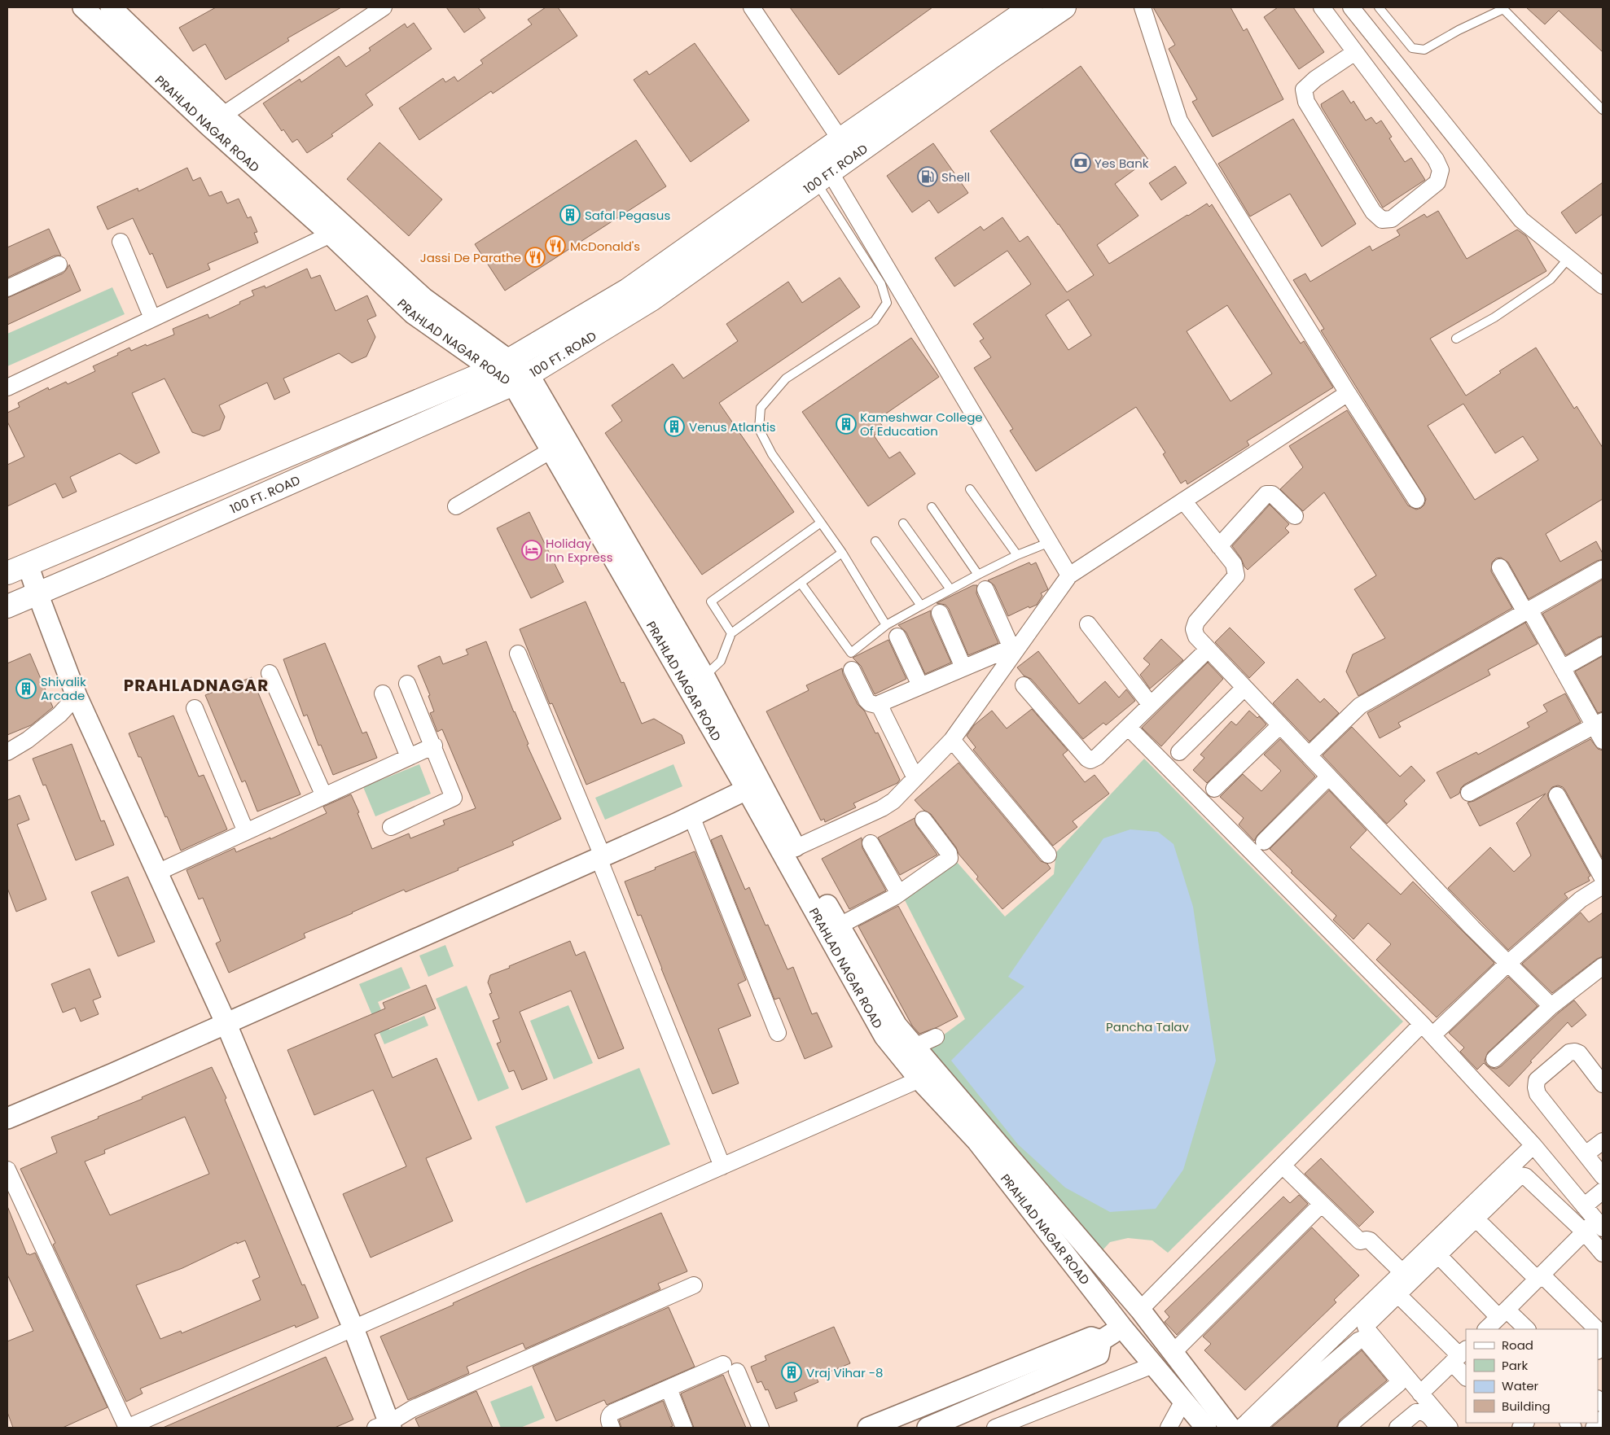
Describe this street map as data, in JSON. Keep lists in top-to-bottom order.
{
  "streets": {
    "main road": ["100 FT. ROAD"],
    "street": ["PRAHLAD NAGAR ROAD"]
  },
  "crossings": [
    ["PRAHLAD NAGAR ROAD", "100 FT. ROAD"]
  ],
  "districts": ["PRAHLADNAGAR"],
  "parks": ["Pancha Talav"],
  "places": {
    "bank": ["Yes Bank"],
    "fuel station": ["Shell"],
    "building": [
      "Safal Pegasus",
      "Kameshwar College Of Education",
      "Venus Atlantis",
      "Shivalik Arcade",
      "Vraj Vihar -8"
    ],
    "restaurant": ["McDonald's", "Jassi De Parathe"],
    "hotel": ["Holiday Inn Express"]
  },
  "legend": [
    "Road",
    "Park",
    "Water",
    "Building"
  ]
}
